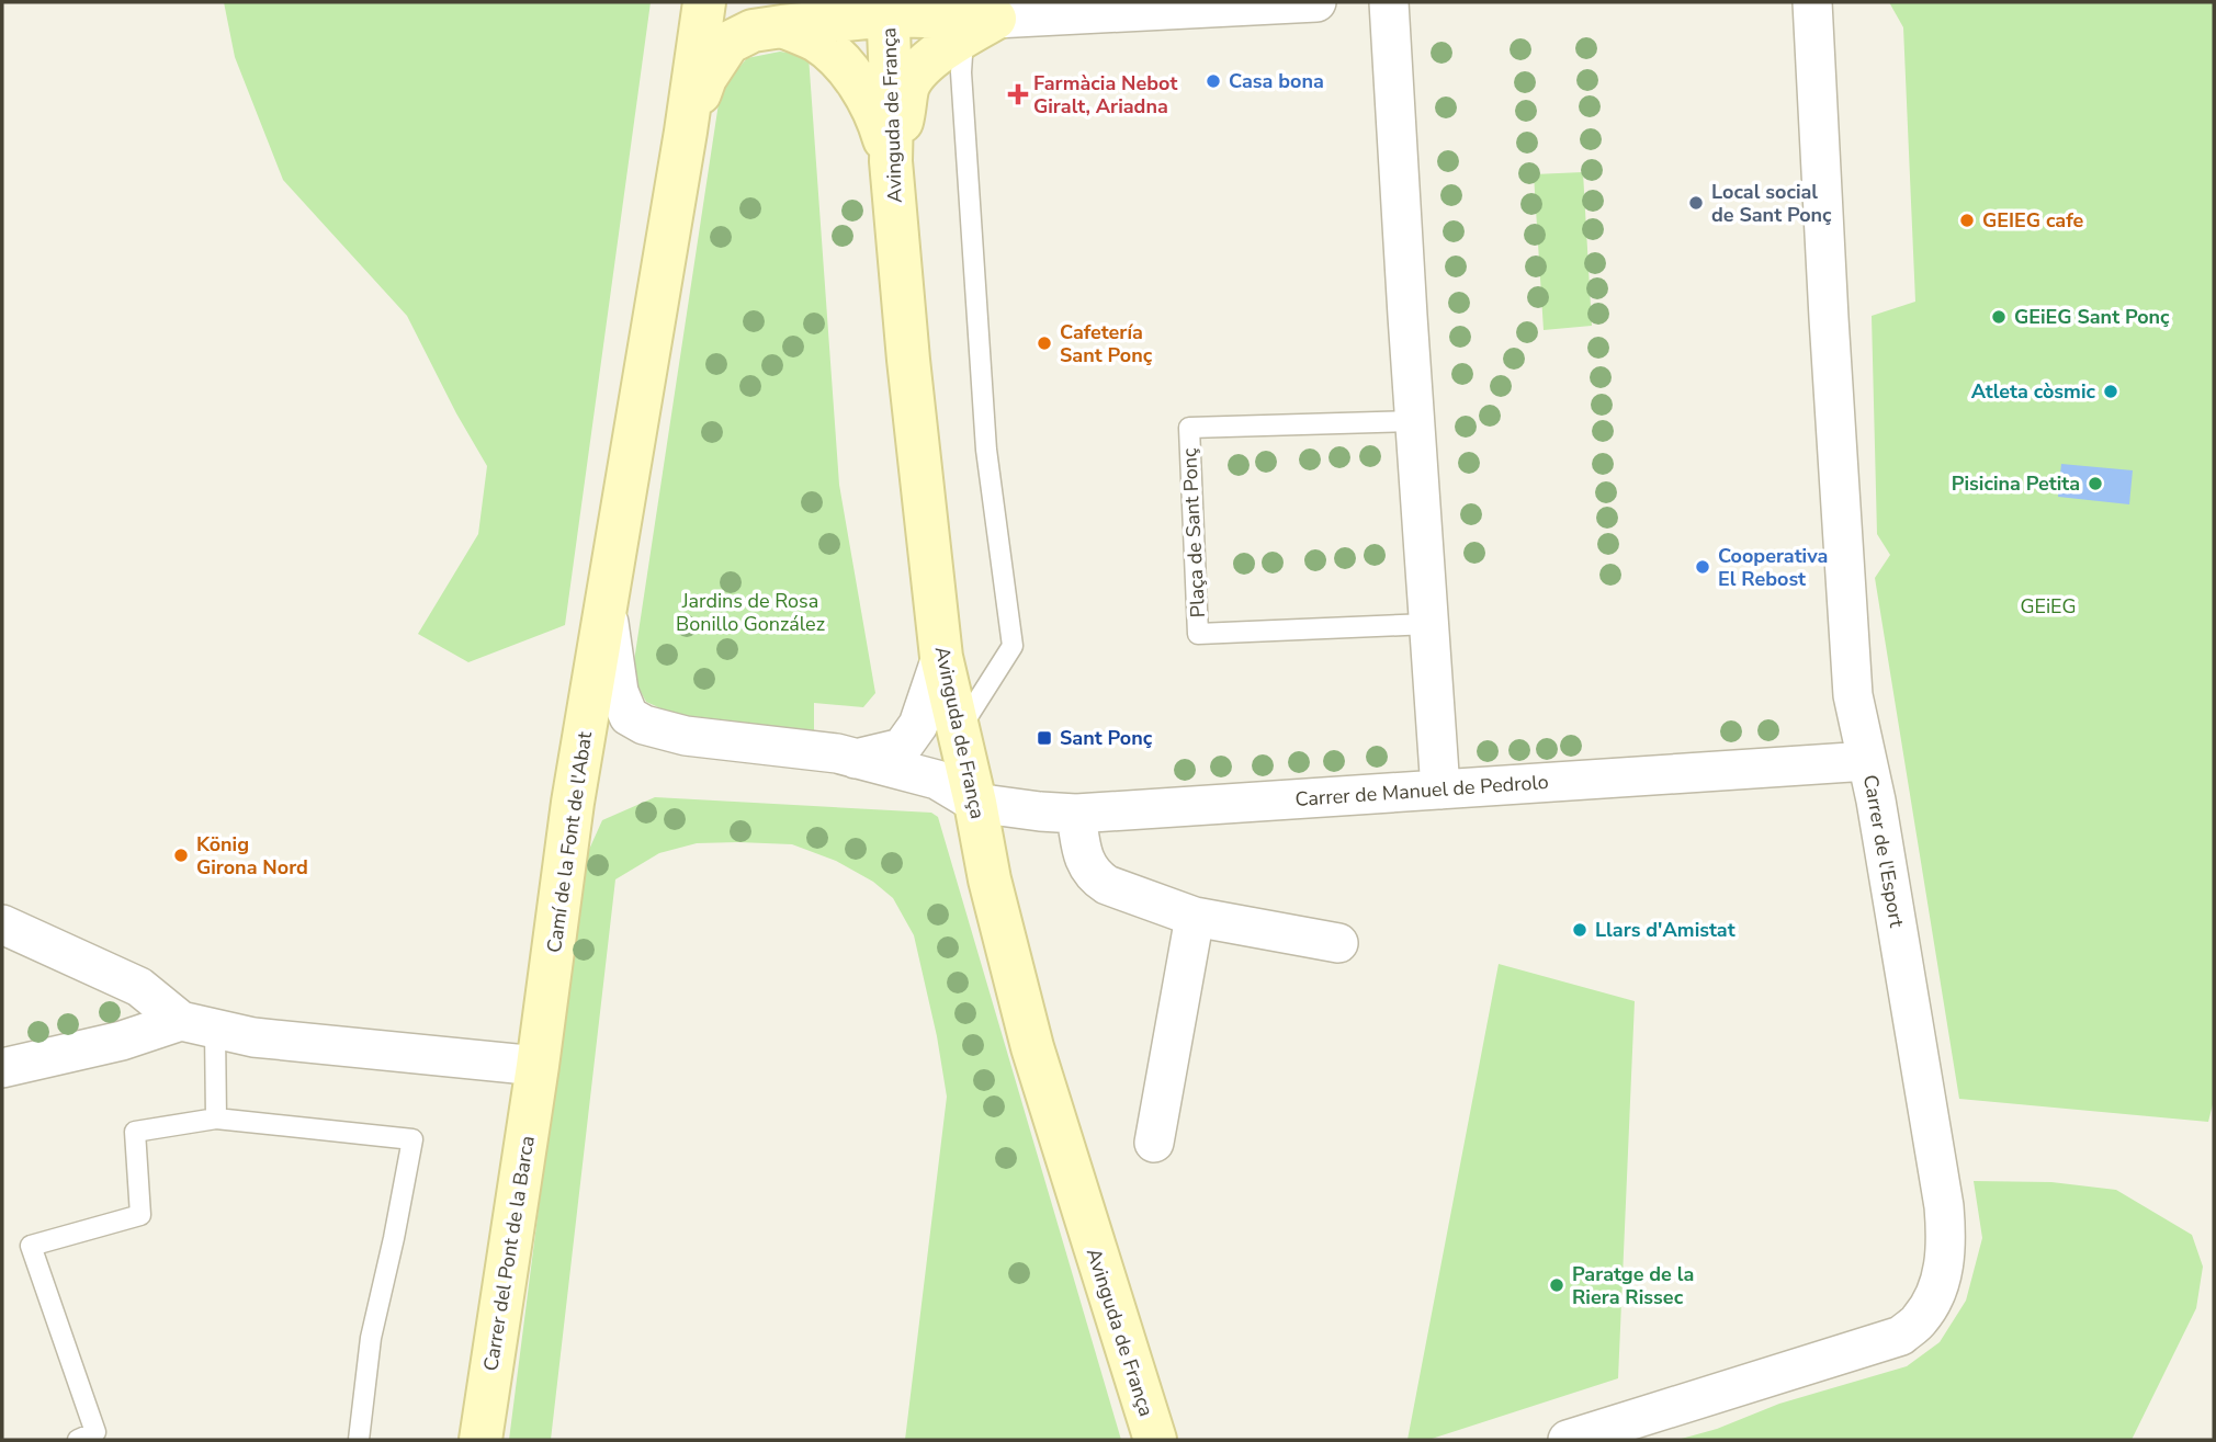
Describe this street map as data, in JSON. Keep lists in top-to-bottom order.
{
  "streets": {
    "main road": ["Avinguda de França", "Camí de la Font de l'Abat", "Carrer del Pont de la Barca"],
    "street": ["Carrer de Manuel de Pedrolo", "Carrer de l'Esport"],
    "lane": ["Plaça de Sant Ponç"]
  },
  "crossings": [
    ["Avinguda de França", "Carrer de Manuel de Pedrolo"],
    ["Carrer de Manuel de Pedrolo", "Carrer de l'Esport"],
    ["Camí de la Font de l'Abat", "Carrer del Pont de la Barca"]
  ],
  "parks": ["Jardins de Rosa Bonillo González", "GEiEG"],
  "places": {
    "other": [
      "Casa bona",
      "Local social de Sant Ponç",
      "GEIEG cafe",
      "GEiEG Sant Ponç",
      "Cafetería Sant Ponç",
      "Atleta còsmic",
      "Pisicina Petita",
      "Cooperativa El Rebost",
      "König Girona Nord",
      "Llars d'Amistat",
      "Paratge de la Riera Rissec"
    ],
    "health": ["Farmàcia Nebot Giralt, Ariadna"],
    "transit": ["Sant Ponç"]
  }
}
